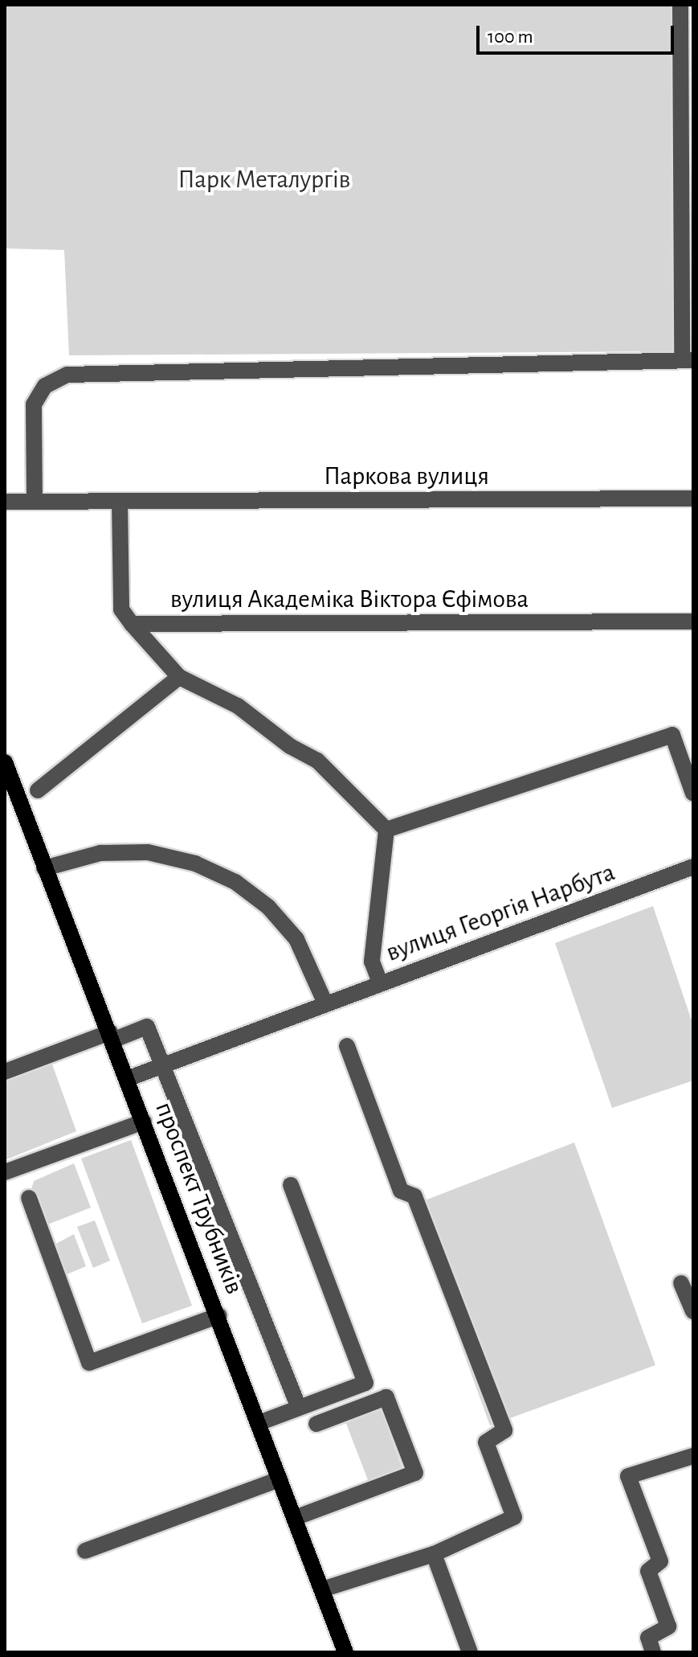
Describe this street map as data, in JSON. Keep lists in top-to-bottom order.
{
  "streets": {
    "main road": ["проспект Трубників"],
    "street": ["Паркова вулиця", "вулиця Академіка Віктора Єфімова", "вулиця Георгія Нарбута"]
  },
  "crossings": [
    ["вулиця Георгія Нарбута", "проспект Трубників"]
  ],
  "parks": ["Парк Металургів"],
  "scale_bar": "100 m"
}
